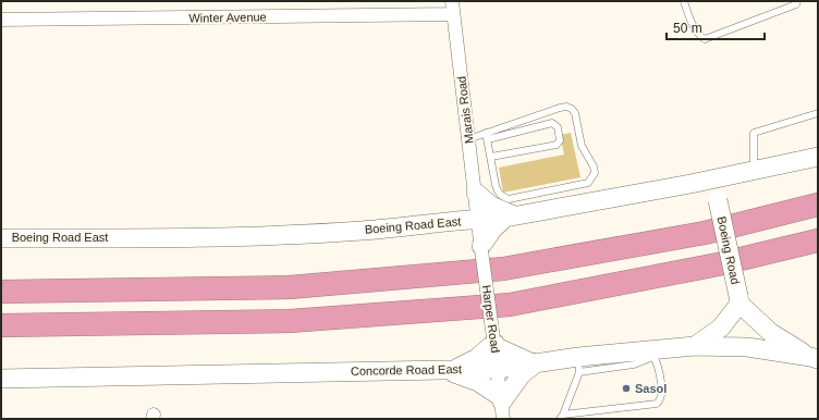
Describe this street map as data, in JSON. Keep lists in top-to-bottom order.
{
  "streets": {
    "main road": ["Boeing Road East", "Boeing Road", "Concorde Road East"],
    "street": ["Winter Avenue", "Marais Road", "Harper Road"]
  },
  "crossings": [
    ["Winter Avenue", "Marais Road"],
    ["Marais Road", "Boeing Road East"],
    ["Marais Road", "Harper Road"],
    ["Boeing Road East", "Harper Road"],
    ["Harper Road", "Concorde Road East"]
  ],
  "places": ["Sasol"],
  "scale_bar": "50 m"
}
